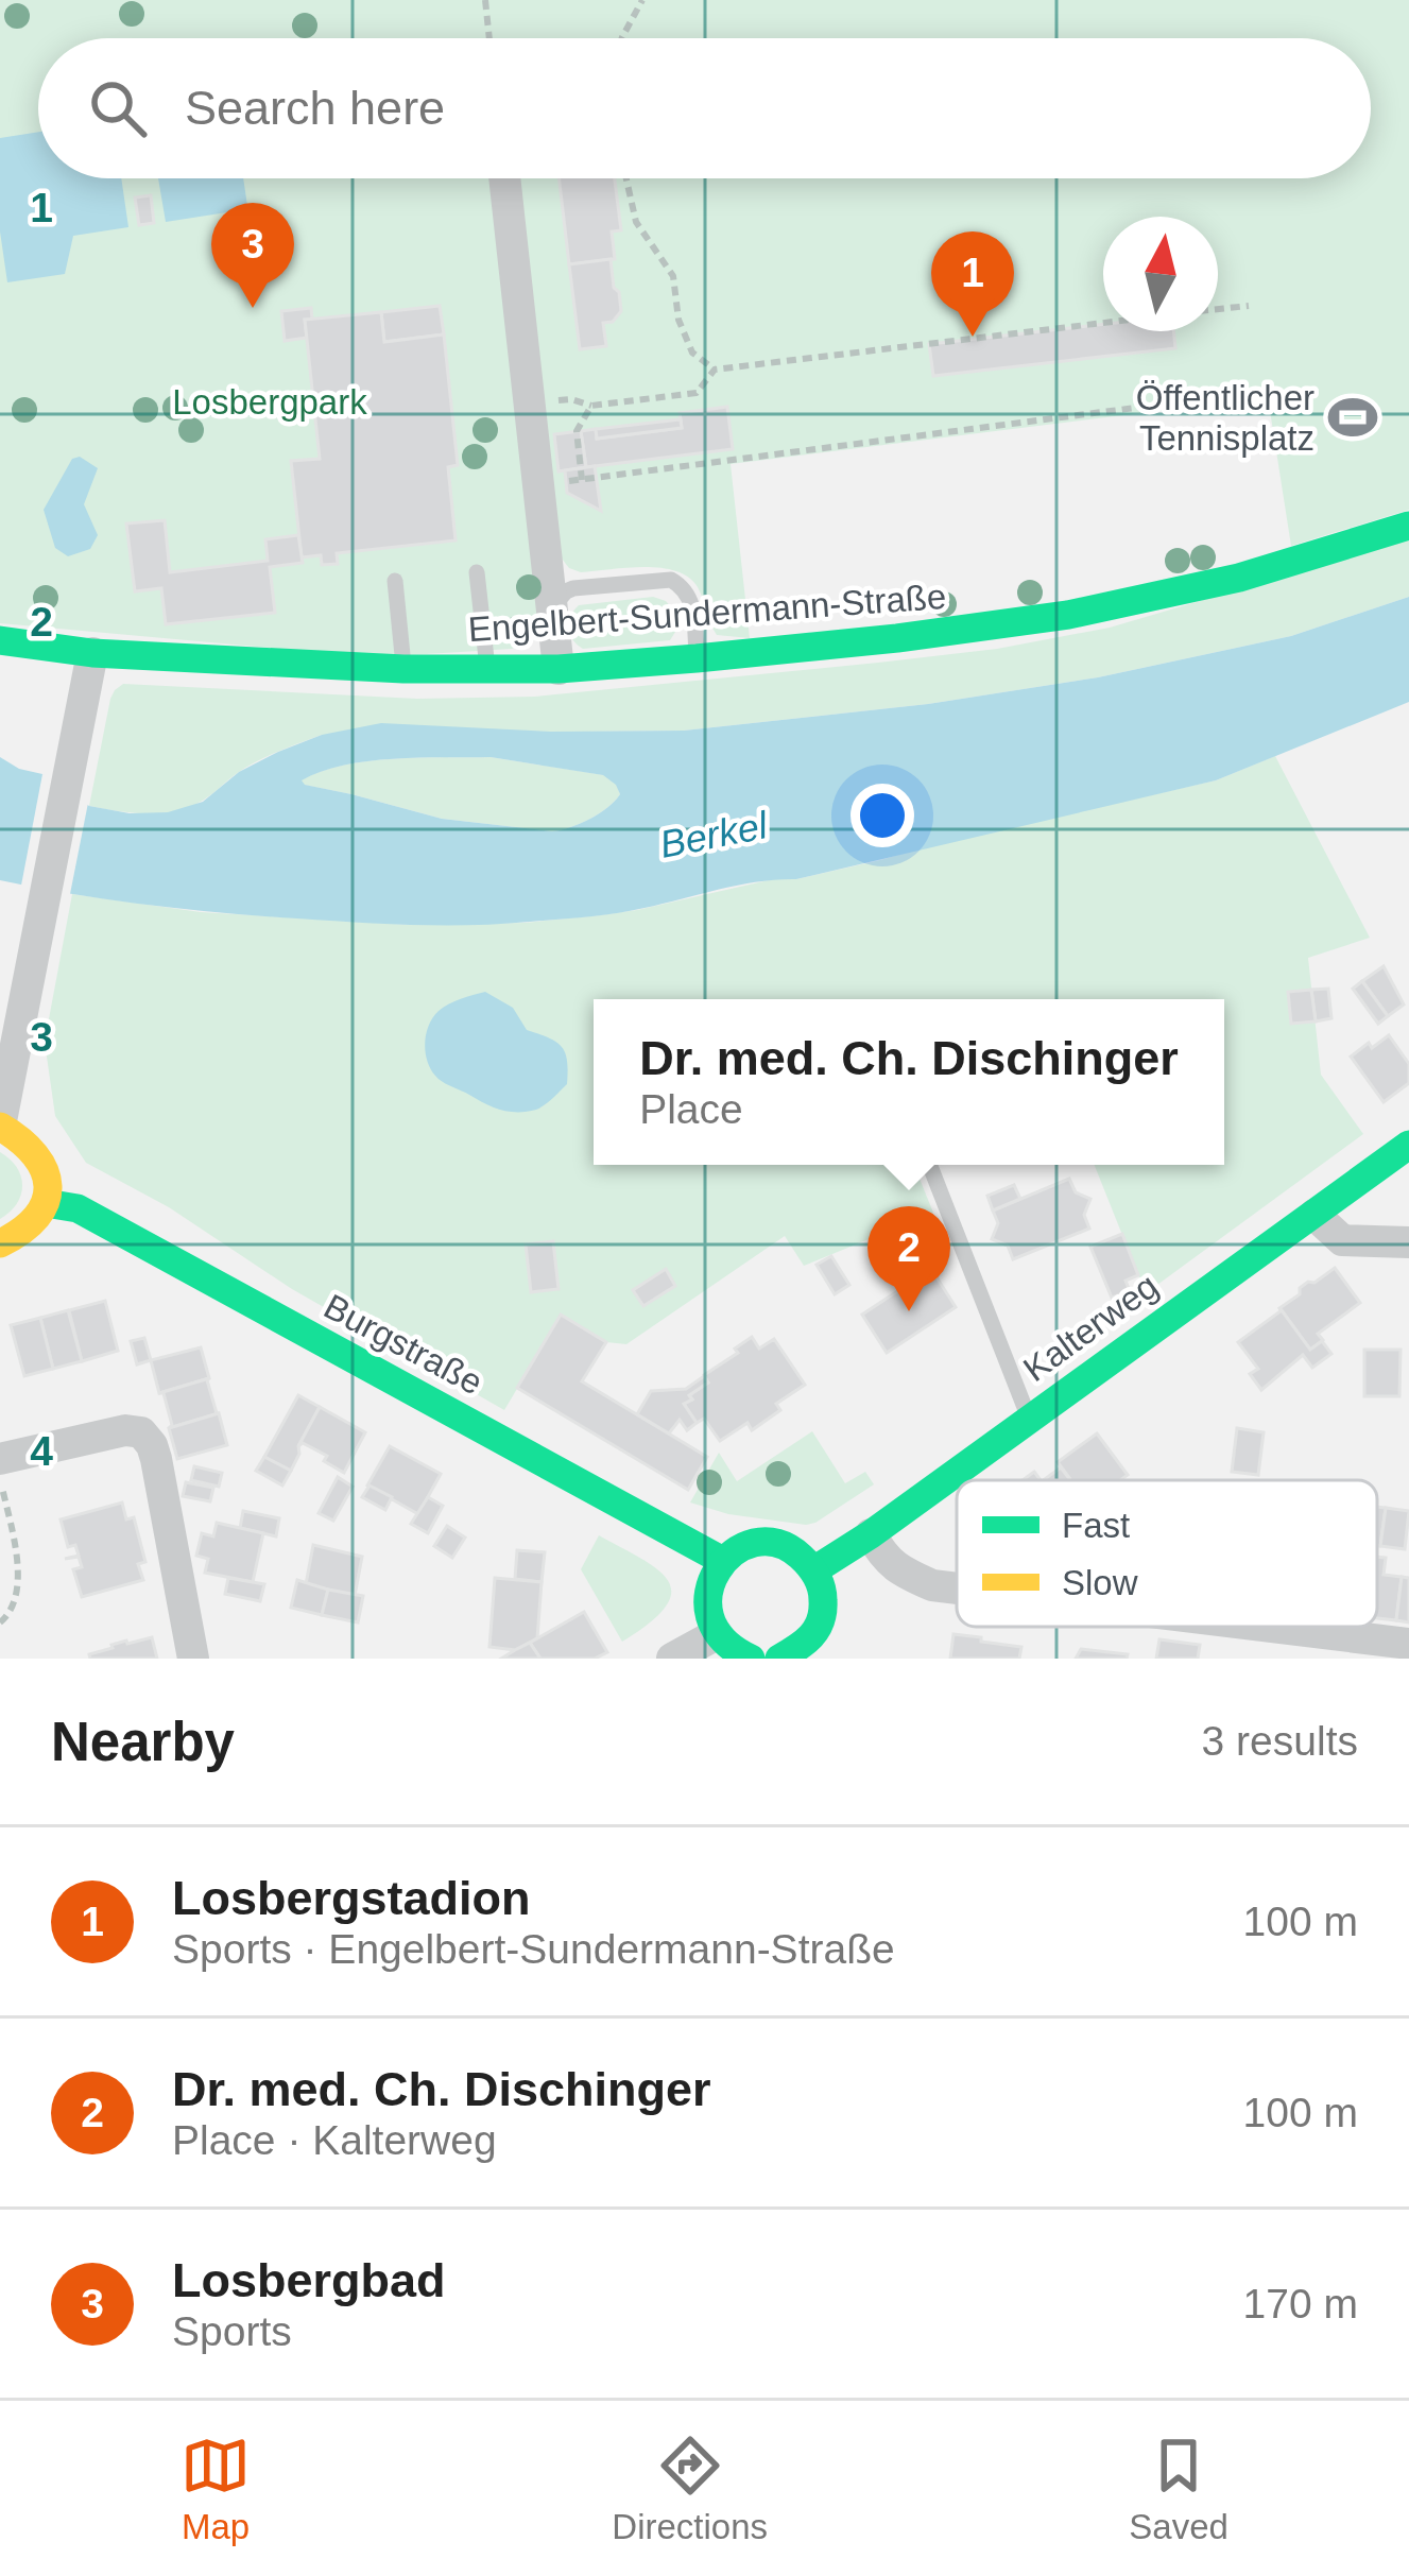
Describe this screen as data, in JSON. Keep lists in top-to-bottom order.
{
  "streets": {
    "street": ["Engelbert-Sundermann-Straße", "Kalterweg", "Burgstraße"]
  },
  "water": ["Berkel"],
  "parks": ["Losbergpark"],
  "places": {
    "sports": ["Öffentlicher Tennisplatz"]
  },
  "legend": ["Fast", "Slow"],
  "north": "top",
  "page": {
    "search": "Search here",
    "pins": ["3", "1", "2"],
    "popup": ["Dr. med. Ch. Dischinger", "Place"],
    "heading": ["Nearby", "3 results"],
    "list": [
      {
        "mark": "1",
        "name": "Losbergstadion",
        "note": "Sports · Engelbert-Sundermann-Straße",
        "value": "100 m"
      },
      {
        "mark": "2",
        "name": "Dr. med. Ch. Dischinger",
        "note": "Place · Kalterweg",
        "value": "100 m"
      },
      {
        "mark": "3",
        "name": "Losbergbad",
        "note": "Sports",
        "value": "170 m"
      }
    ],
    "nav": ["Map", "Directions", "Saved"]
  },
  "grid": {
    "rows": [
      "1",
      "2",
      "3",
      "4"
    ]
  }
}
